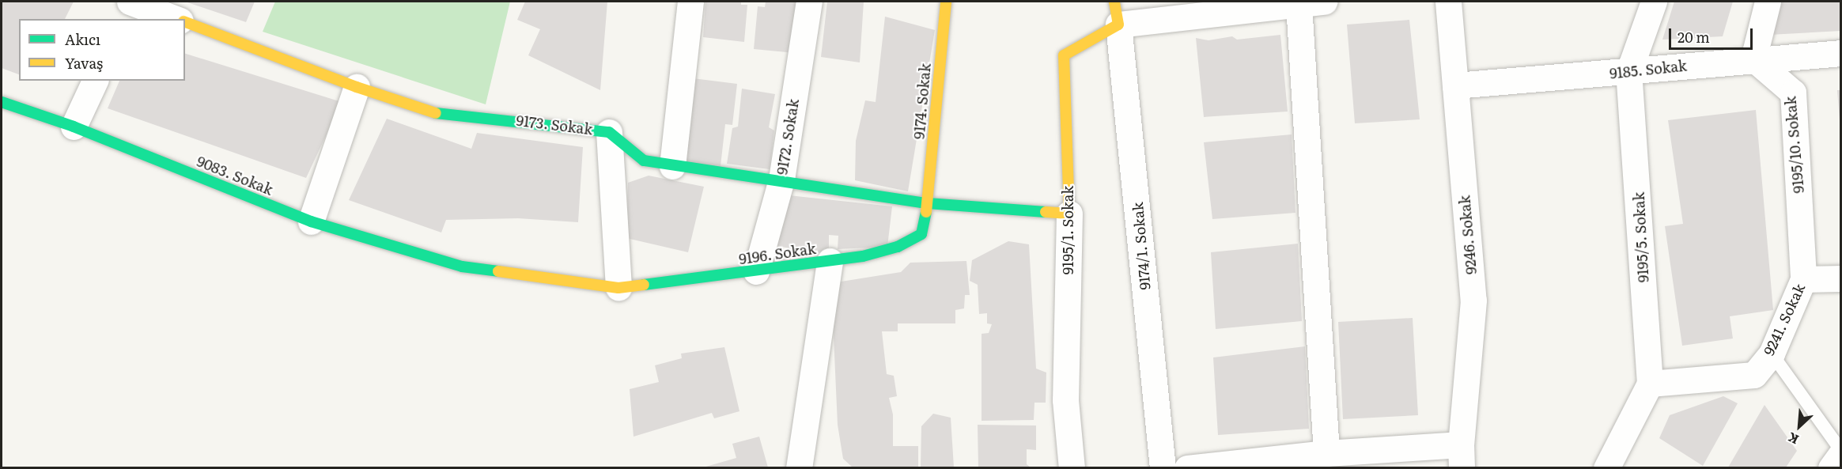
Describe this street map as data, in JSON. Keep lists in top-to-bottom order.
{
  "streets": {
    "street": [
      "9185. Sokak",
      "9174. Sokak",
      "9173. Sokak",
      "9172. Sokak",
      "9195/10. Sokak",
      "9083. Sokak",
      "9195/1. Sokak",
      "9246. Sokak",
      "9195/5. Sokak",
      "9174/1. Sokak",
      "9196. Sokak",
      "9241. Sokak"
    ]
  },
  "crossings": [
    ["9185. Sokak", "9195/10. Sokak"],
    ["9185. Sokak", "9246. Sokak"],
    ["9185. Sokak", "9195/5. Sokak"],
    ["9174. Sokak", "9173. Sokak"],
    ["9174. Sokak", "9196. Sokak"],
    ["9173. Sokak", "9172. Sokak"],
    ["9173. Sokak", "9196. Sokak"],
    ["9172. Sokak", "9196. Sokak"],
    ["9195/10. Sokak", "9241. Sokak"],
    ["9083. Sokak", "9196. Sokak"],
    ["9195/1. Sokak", "9174/1. Sokak"],
    ["9195/5. Sokak", "9241. Sokak"]
  ],
  "legend": ["Akıcı", "Yavaş"],
  "scale_bar": "20 m",
  "north": "bottom left"
}
